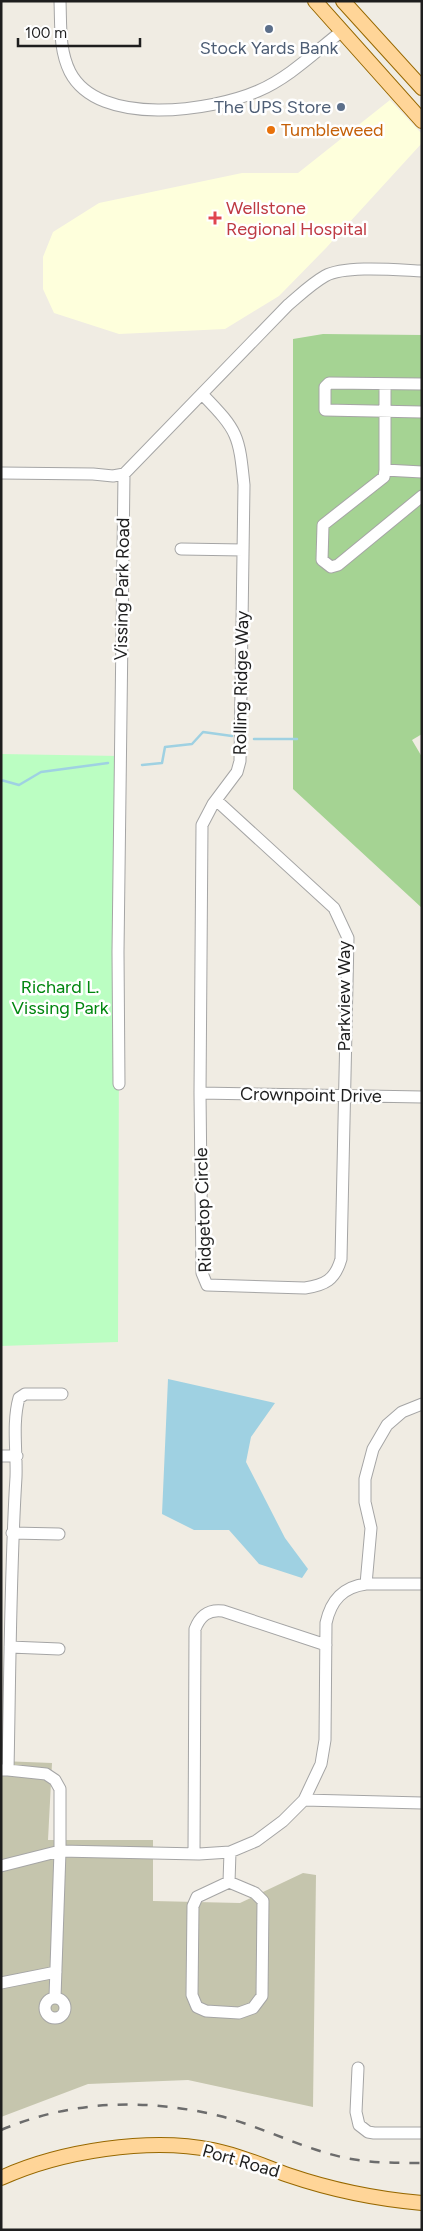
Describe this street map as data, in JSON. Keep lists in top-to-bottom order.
{
  "streets": {
    "main road": ["Port Road"],
    "street": [
      "Vissing Park Road",
      "Rolling Ridge Way",
      "Parkview Way",
      "Crownpoint Drive",
      "Ridgetop Circle"
    ]
  },
  "crossings": [
    ["Rolling Ridge Way", "Parkview Way"],
    ["Rolling Ridge Way", "Crownpoint Drive"],
    ["Rolling Ridge Way", "Ridgetop Circle"],
    ["Parkview Way", "Crownpoint Drive"],
    ["Parkview Way", "Ridgetop Circle"],
    ["Crownpoint Drive", "Ridgetop Circle"]
  ],
  "parks": ["Richard L. Vissing Park"],
  "places": {
    "other": ["Stock Yards Bank", "The UPS Store", "Tumbleweed"],
    "health": ["Wellstone Regional Hospital"]
  },
  "scale_bar": "100 m"
}
